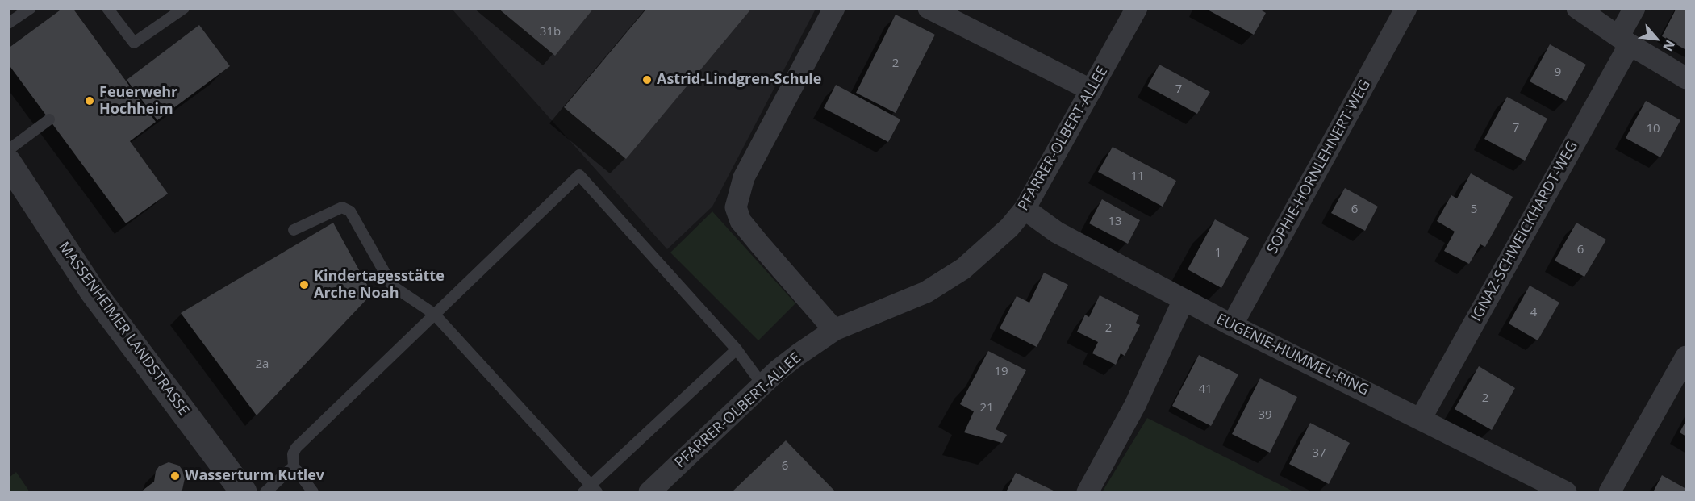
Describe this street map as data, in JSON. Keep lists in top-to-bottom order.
{
  "streets": {
    "street": [
      "PFARRER-OLBERT-ALLEE",
      "SOPHIE-HORNLEHNERT-WEG",
      "IGNAZ-SCHWEICKHARDT-WEG",
      "MASSENHEIMER LANDSTRASSE",
      "EUGENIE-HUMMEL-RING"
    ]
  },
  "crossings": [
    ["PFARRER-OLBERT-ALLEE", "EUGENIE-HUMMEL-RING"],
    ["SOPHIE-HORNLEHNERT-WEG", "EUGENIE-HUMMEL-RING"],
    ["IGNAZ-SCHWEICKHARDT-WEG", "EUGENIE-HUMMEL-RING"]
  ],
  "places": [
    "Astrid-Lindgren-Schule",
    "Feuerwehr Hochheim",
    "Kindertagesstätte Arche Noah",
    "Wasserturm Kutlev"
  ],
  "house_numbers": [
    "31b",
    "2",
    "9",
    "7",
    "7",
    "10",
    "11",
    "6",
    "5",
    "13",
    "6",
    "1",
    "4",
    "2",
    "2a",
    "19",
    "41",
    "2",
    "21",
    "39",
    "37",
    "6"
  ],
  "north": "bottom right"
}
